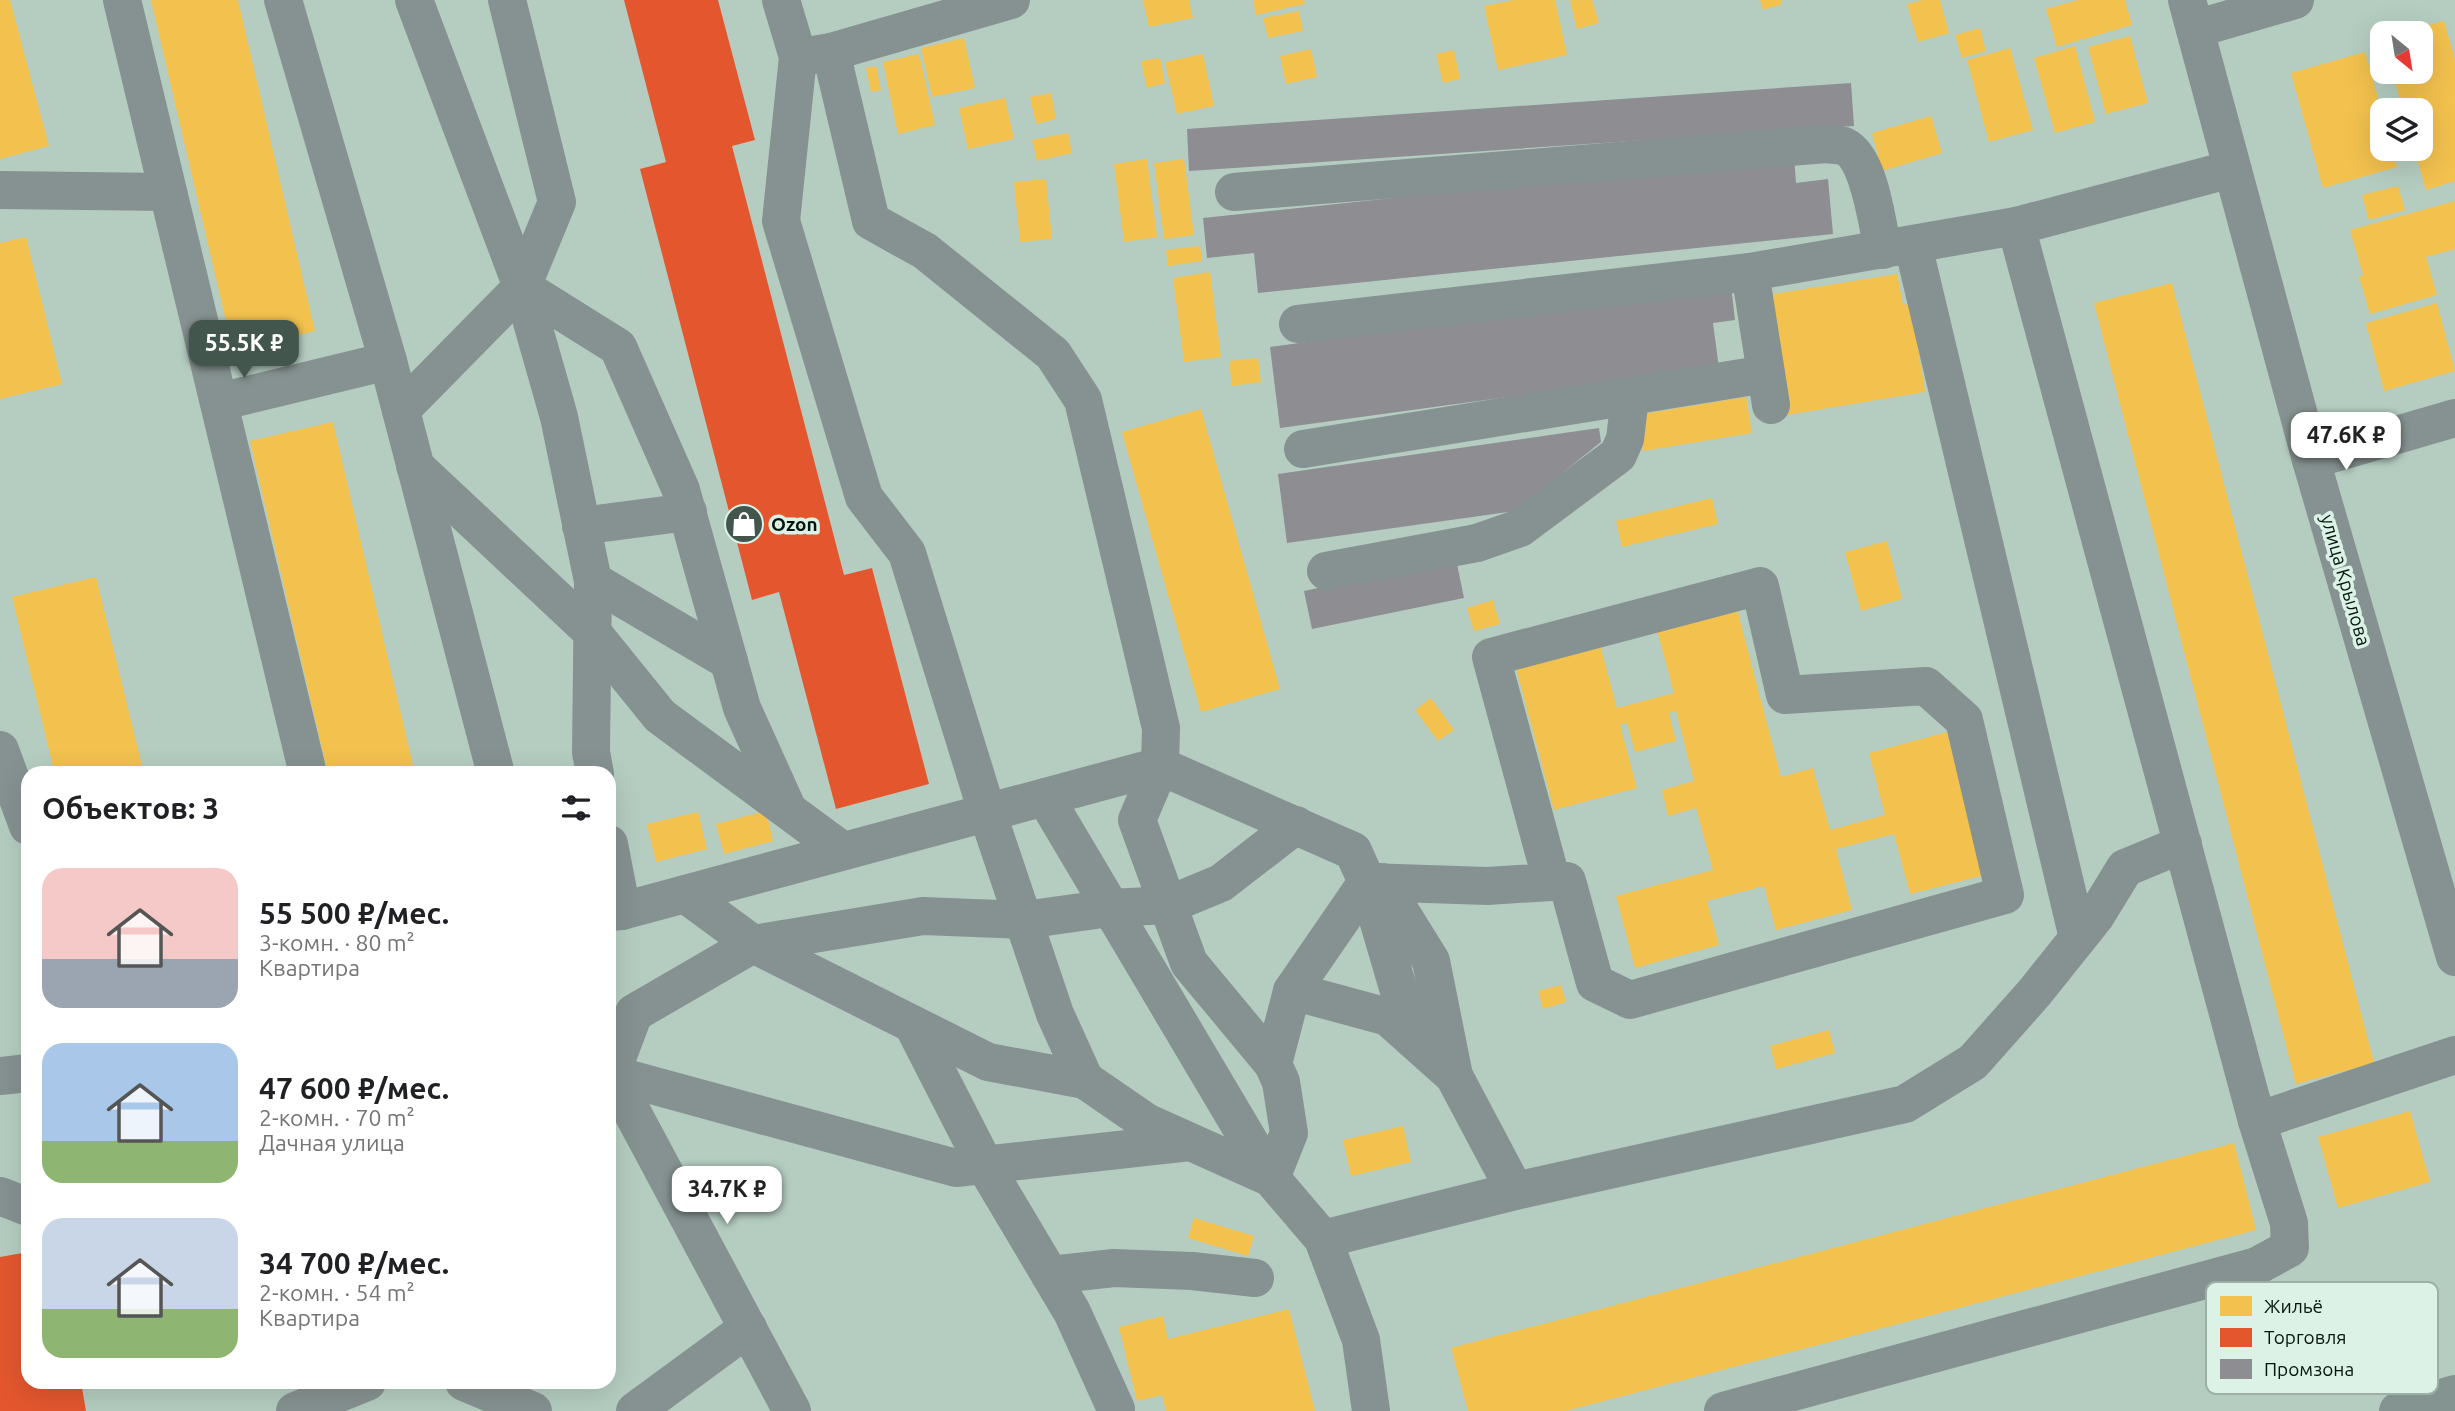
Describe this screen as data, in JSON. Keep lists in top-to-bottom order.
{
  "streets": {
    "street": ["улица Крылова"]
  },
  "places": {
    "shop": ["Ozon"]
  },
  "legend": ["Жильё", "Торговля", "Промзона"],
  "north": "bottom right",
  "page": {
    "price": ["55.5K ₽", "47.6K ₽", "34.7K ₽"],
    "heading": "Объектов: 3",
    "list": [
      {
        "name": "55 500 ₽/мес.",
        "note": "3-комн. · 80 m² · Квартира"
      },
      {
        "name": "47 600 ₽/мес.",
        "note": "2-комн. · 70 m² · Дачная улица"
      },
      {
        "name": "34 700 ₽/мес.",
        "note": "2-комн. · 54 m² · Квартира"
      }
    ]
  }
}
